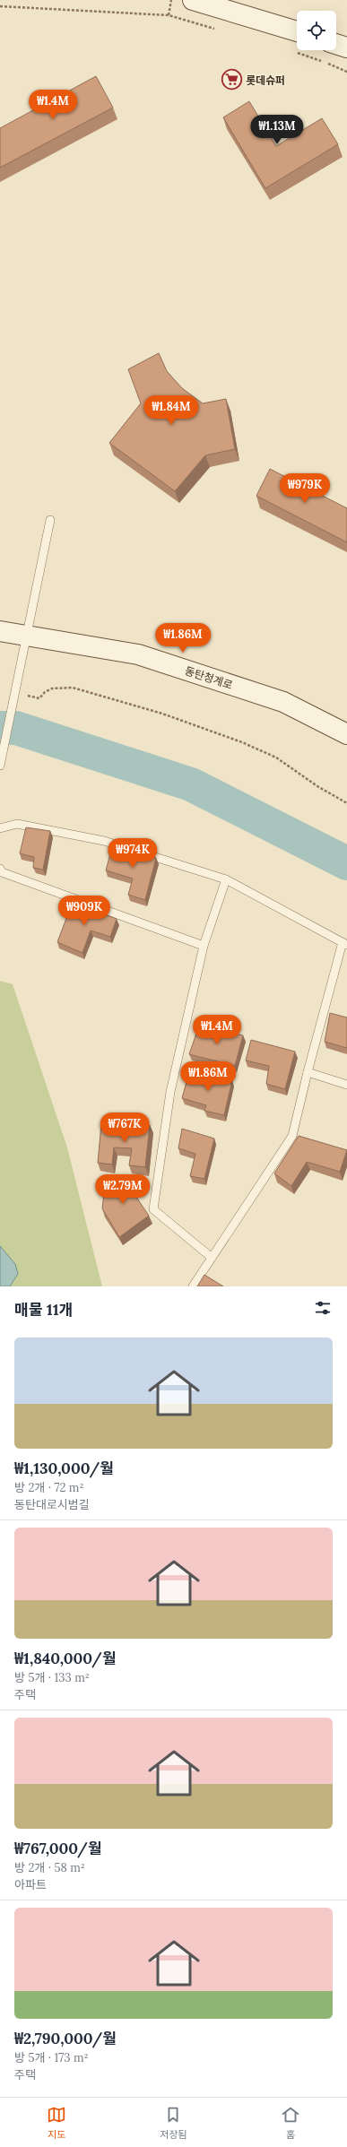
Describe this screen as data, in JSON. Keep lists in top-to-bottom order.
{
  "streets": {
    "street": ["동탄청계로"]
  },
  "places": {
    "supermarket": ["롯데슈퍼"]
  },
  "page": {
    "price": [
      "₩1.4M",
      "₩1.13M",
      "₩1.84M",
      "₩979K",
      "₩1.86M",
      "₩974K",
      "₩909K",
      "₩1.4M",
      "₩1.86M",
      "₩767K",
      "₩2.79M"
    ],
    "heading": "매물 11개",
    "list": [
      {
        "name": "₩1,130,000/월",
        "note": "방 2개 · 72 m² · 동탄대로시범길"
      },
      {
        "name": "₩1,840,000/월",
        "note": "방 5개 · 133 m² · 주택"
      },
      {
        "name": "₩767,000/월",
        "note": "방 2개 · 58 m² · 아파트"
      },
      {
        "name": "₩2,790,000/월",
        "note": "방 5개 · 173 m² · 주택"
      }
    ],
    "tabs": ["지도", "저장됨", "홈"]
  }
}
